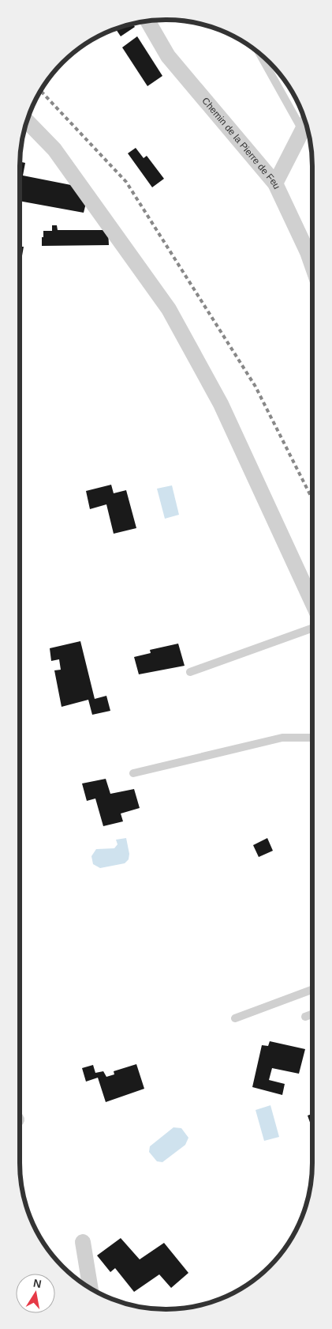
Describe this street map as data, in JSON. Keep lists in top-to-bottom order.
{
  "streets": {
    "street": ["Chemin de la Pierre de Feu"]
  },
  "north": "top"
}
